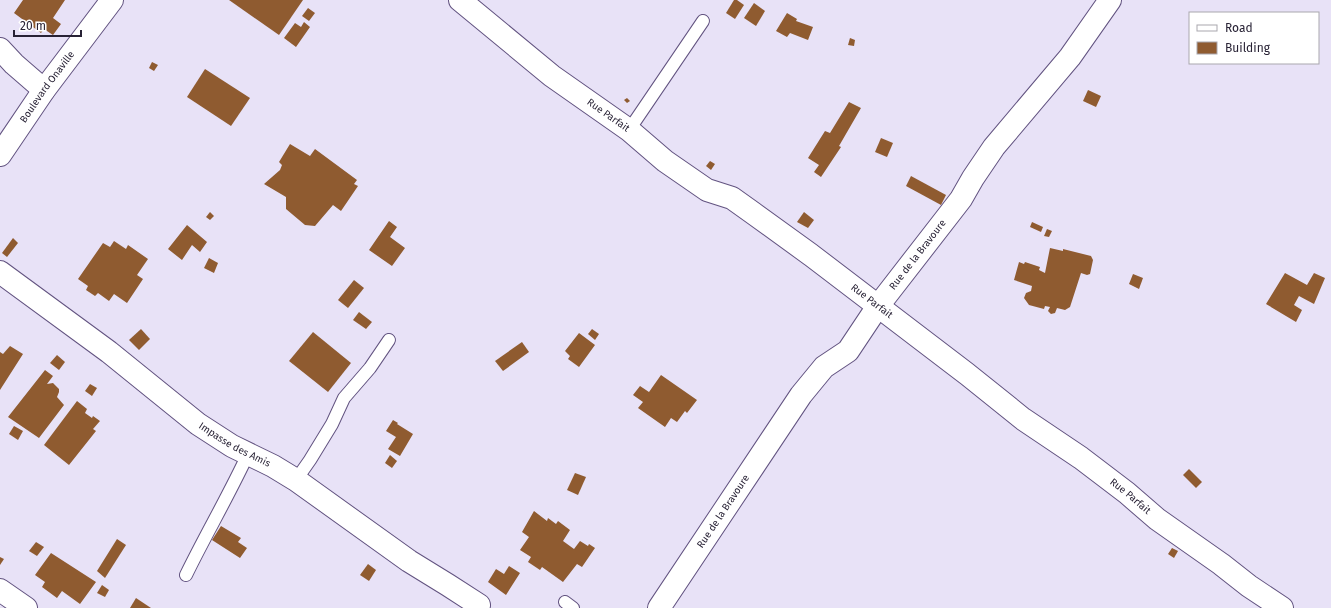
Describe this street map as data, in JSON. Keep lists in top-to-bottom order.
{
  "streets": {
    "street": [
      "Boulevard Onaville",
      "Rue Parfait",
      "Rue de la Bravoure",
      "Impasse des Amis"
    ]
  },
  "crossings": [
    ["Rue Parfait", "Rue de la Bravoure"]
  ],
  "legend": ["Road", "Building"],
  "scale_bar": "20 m"
}
